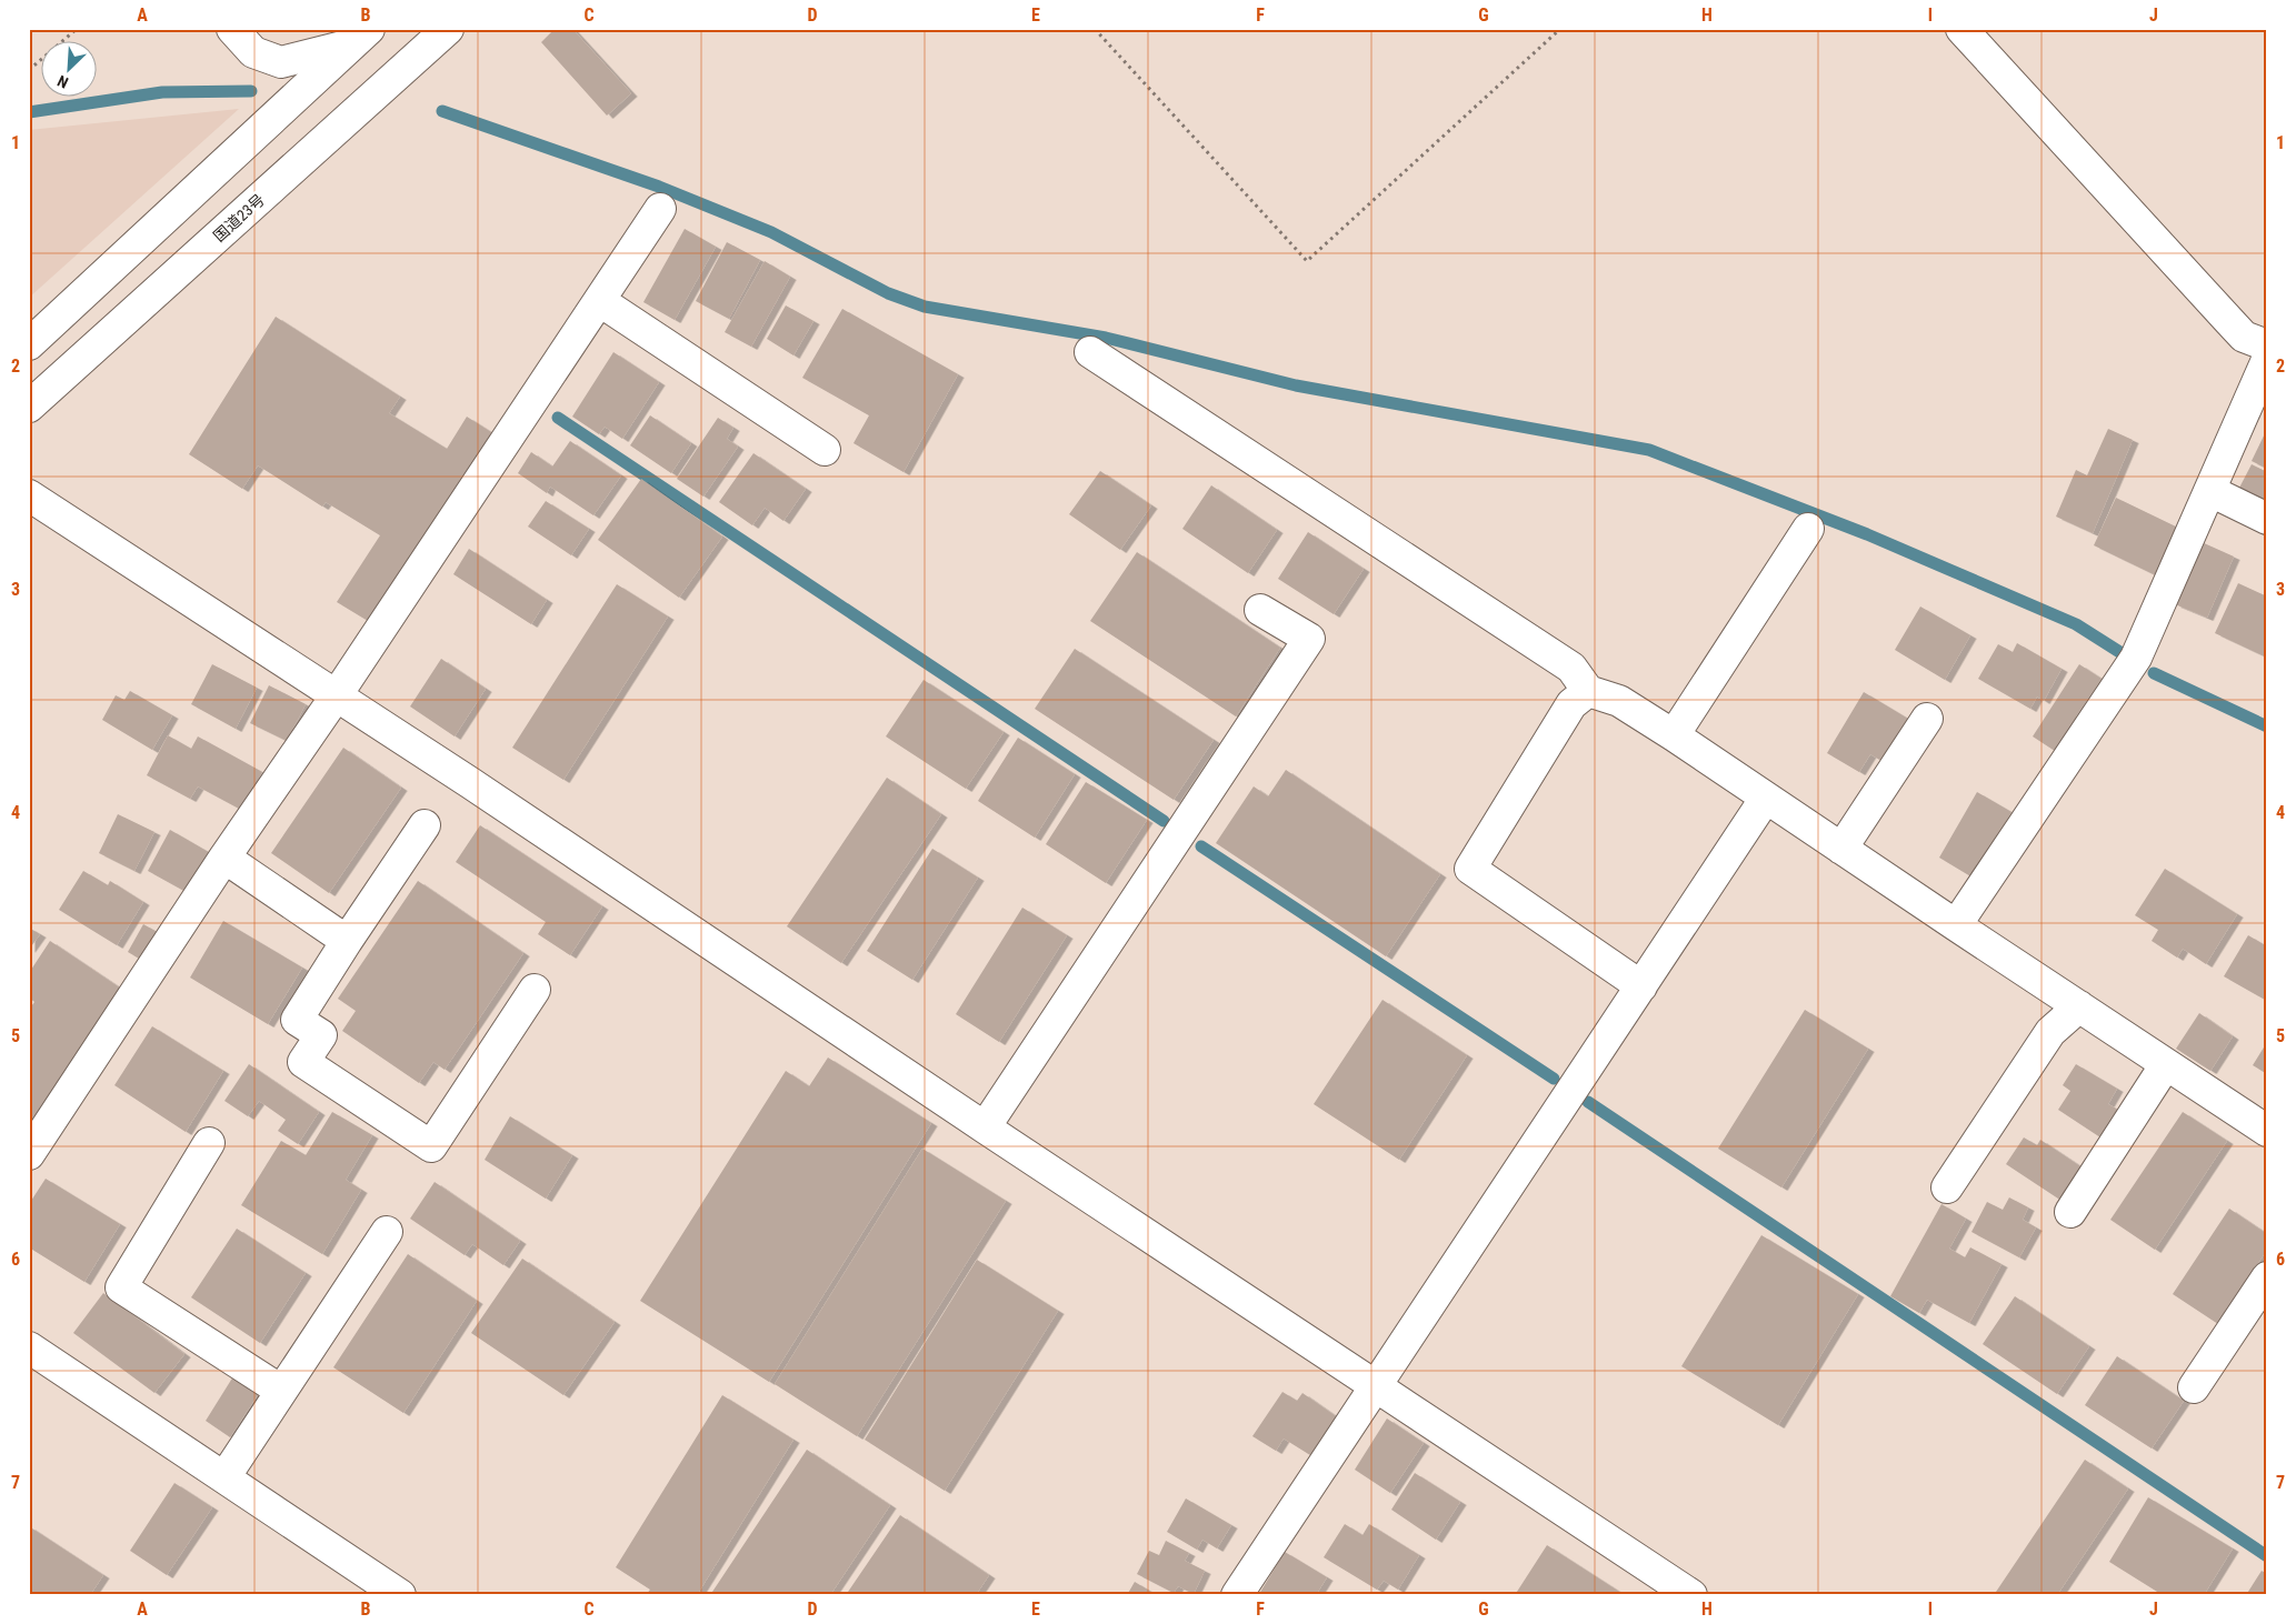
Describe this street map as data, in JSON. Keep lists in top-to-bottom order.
{
  "streets": {
    "main road": ["国道23号"]
  },
  "north": "bottom left",
  "grid": {
    "columns": [
      "A",
      "B",
      "C",
      "D",
      "E",
      "F",
      "G",
      "H",
      "I",
      "J"
    ],
    "rows": [
      "1",
      "2",
      "3",
      "4",
      "5",
      "6",
      "7"
    ]
  }
}
